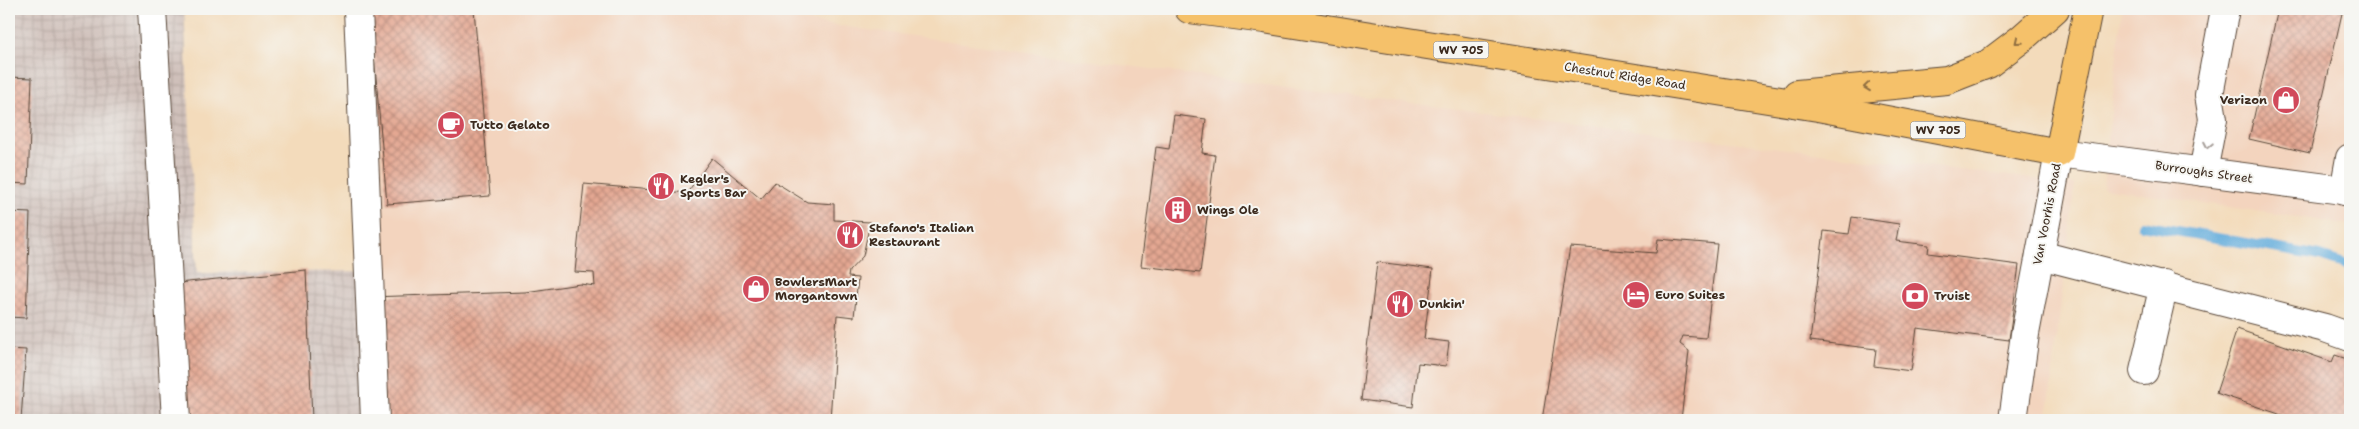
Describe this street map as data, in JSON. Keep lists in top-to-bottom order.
{
  "streets": {
    "main road": ["WV 705", "Chestnut Ridge Road", "Van Voorhis Road"],
    "street": ["Burroughs Street"]
  },
  "crossings": [
    ["Chestnut Ridge Road", "Burroughs Street"],
    ["Chestnut Ridge Road", "Van Voorhis Road"],
    ["Burroughs Street", "Van Voorhis Road"]
  ],
  "places": {
    "shop": ["Verizon", "BowlersMart Morgantown"],
    "cafe": ["Tutto Gelato"],
    "restaurant": ["Kegler's Sports Bar", "Stefano's Italian Restaurant", "Dunkin'"],
    "building": ["Wings Ole"],
    "hotel": ["Euro Suites"],
    "bank": ["Truist"]
  }
}
